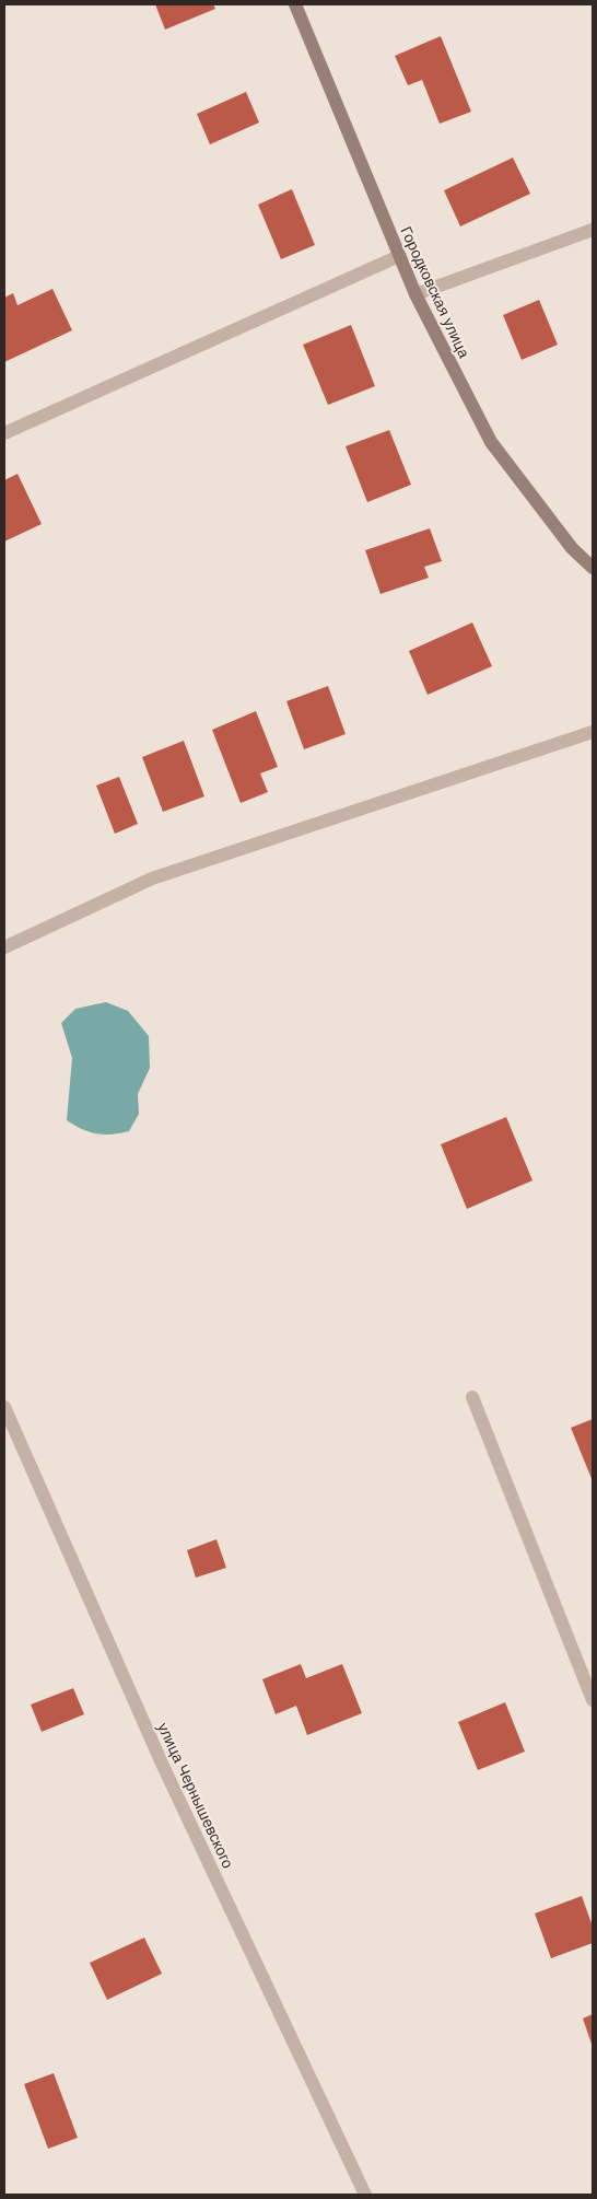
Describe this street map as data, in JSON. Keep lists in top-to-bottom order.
{
  "streets": {
    "main road": ["Городковская улица"],
    "street": ["улица Чернышевского"]
  }
}
